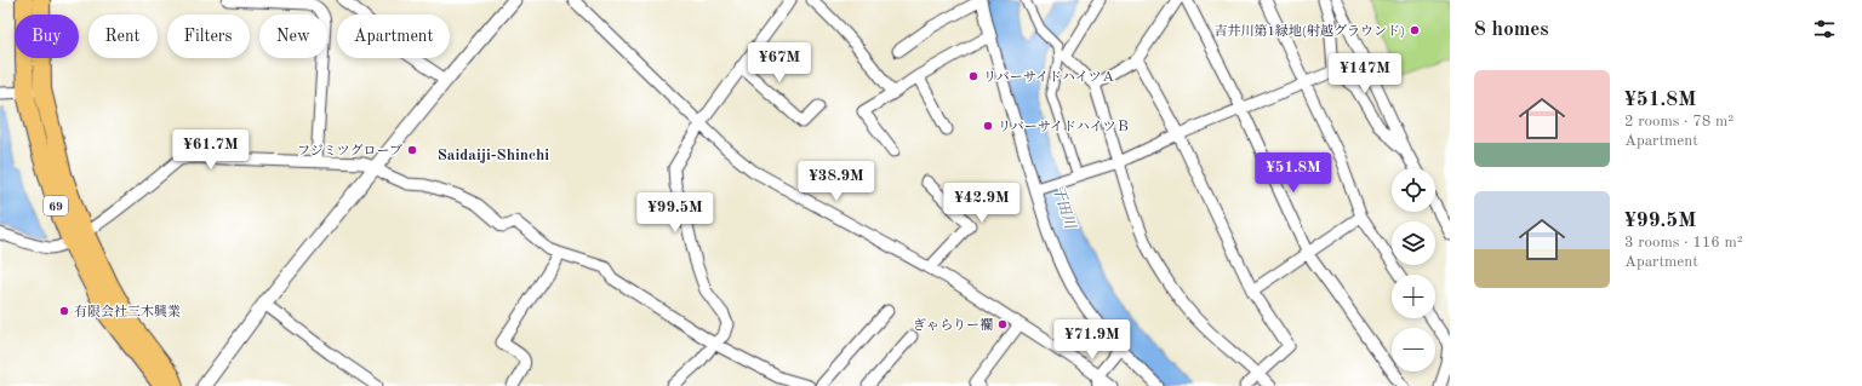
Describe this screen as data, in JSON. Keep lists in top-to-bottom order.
{
  "streets": {
    "main road": ["69"]
  },
  "districts": ["Saidaiji-Shinchi"],
  "water": ["干田川"],
  "places": [
    "吉井川第1緑地(射越グラウンド)",
    "リバーサイドハイツＡ",
    "リバーサイドハイツＢ",
    "フジミツグローブ",
    "有限会社三木興業",
    "ぎゃらりー襴"
  ],
  "page": {
    "heading": "8 homes",
    "chip": [
      "Buy",
      "Rent",
      "Filters",
      "New",
      "Apartment"
    ],
    "price": [
      "¥67M",
      "¥147M",
      "¥61.7M",
      "¥51.8M",
      "¥38.9M",
      "¥42.9M",
      "¥99.5M",
      "¥71.9M"
    ],
    "list": [
      {
        "name": "¥51.8M",
        "note": "2 rooms · 78 m² · Apartment"
      },
      {
        "name": "¥99.5M",
        "note": "3 rooms · 116 m² · Apartment"
      }
    ],
    "map_buttons": ["+", "−"]
  }
}
